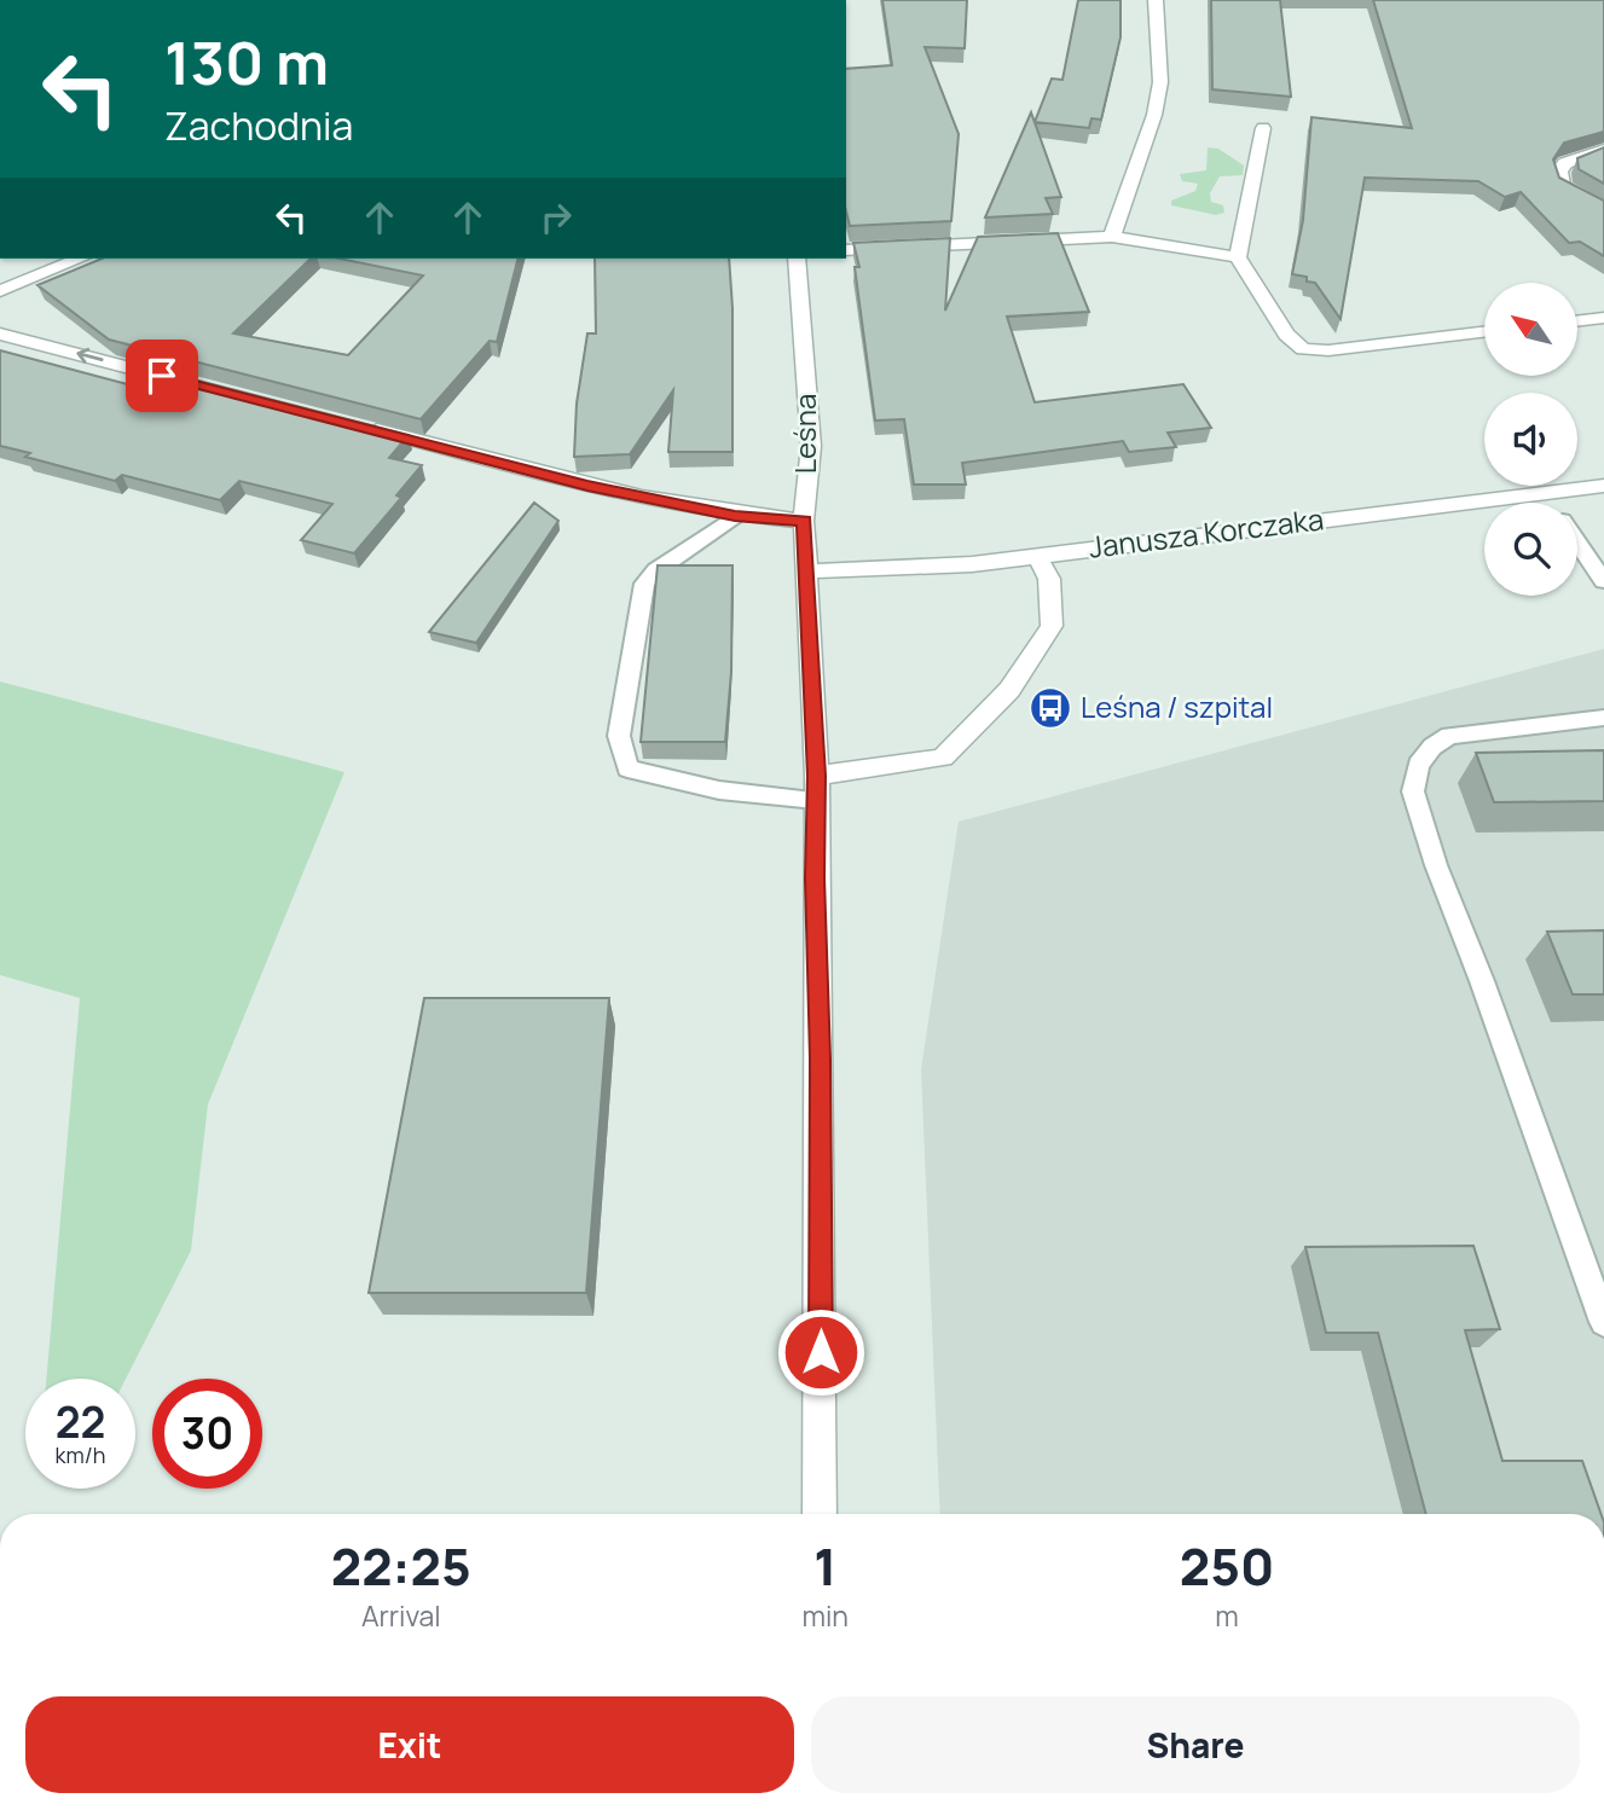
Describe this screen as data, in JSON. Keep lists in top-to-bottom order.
{
  "streets": {
    "street": ["Leśna", "Janusza Korczaka"]
  },
  "crossings": [
    ["Leśna", "Janusza Korczaka"]
  ],
  "places": {
    "bus stop": ["Leśna / szpital"]
  },
  "north": "top left",
  "page": {
    "turn": ["130 m", "Zachodnia"],
    "speed": "22 km/h",
    "limit": "30",
    "eta": [
      "22:25",
      "Arrival",
      "1",
      "min",
      "250",
      "m"
    ],
    "buttons": ["Exit", "Share"]
  }
}
